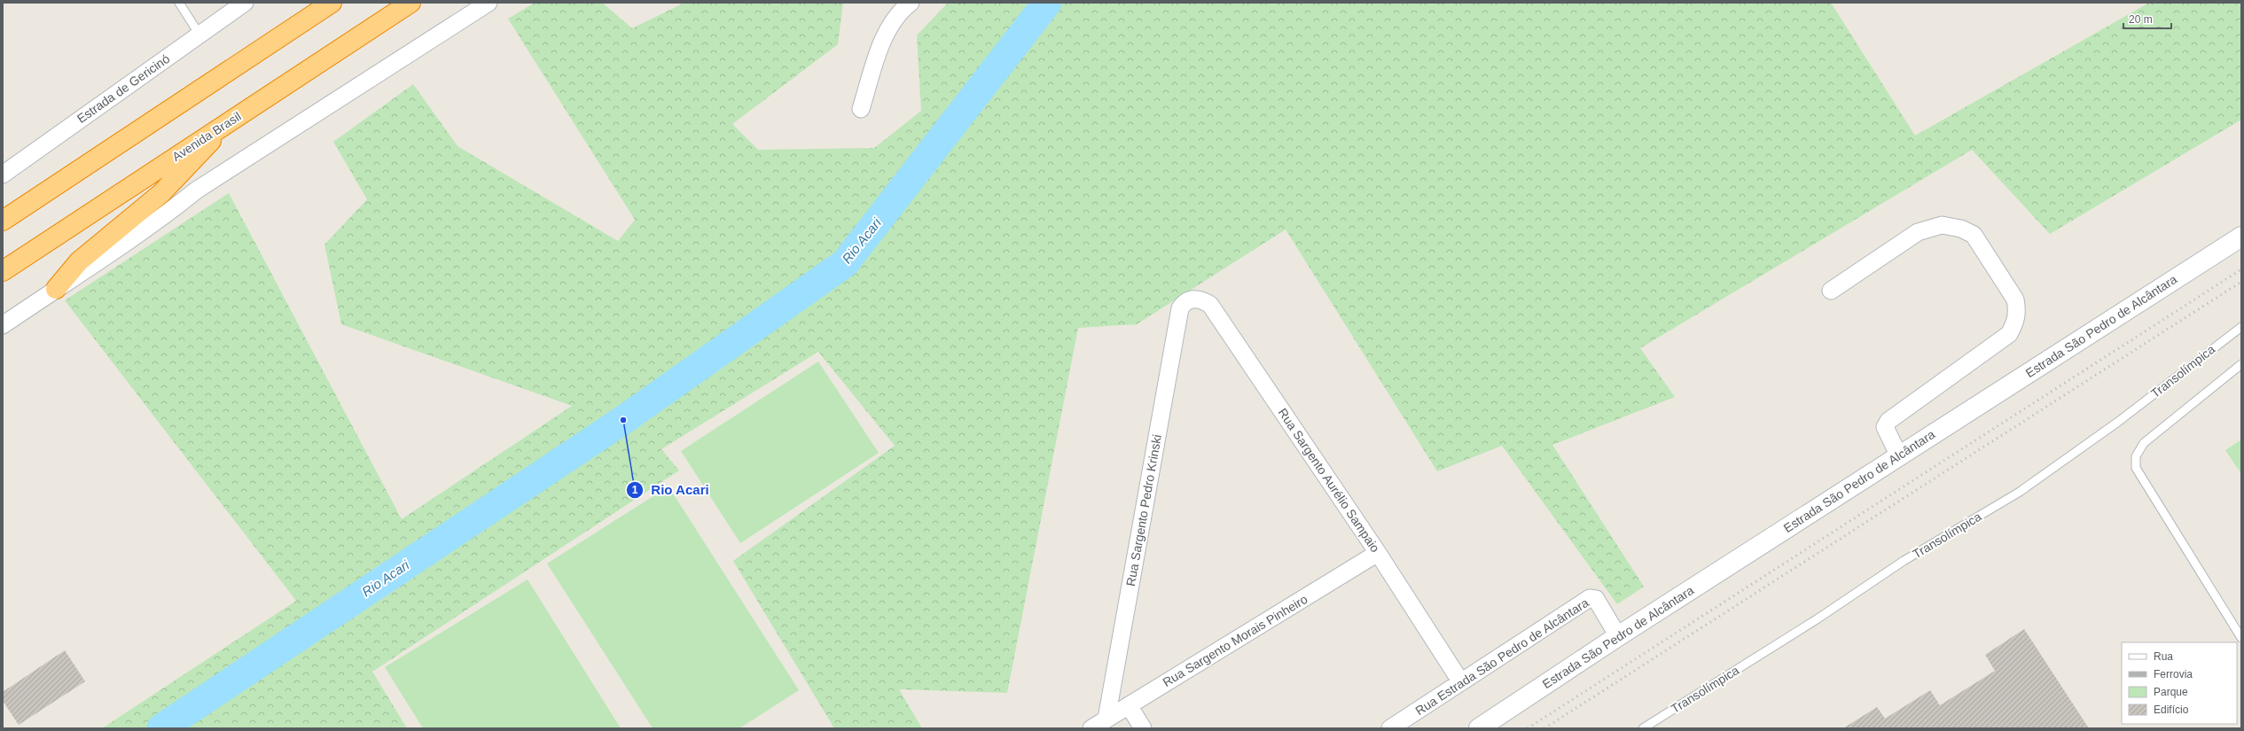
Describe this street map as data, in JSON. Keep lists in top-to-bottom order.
{
  "streets": {
    "highway": ["Avenida Brasil"],
    "street": [
      "Estrada de Gericinó",
      "Estrada São Pedro de Alcântara",
      "Rua Sargento Aurélio Sampaio",
      "Rua Sargento Pedro Krinski",
      "Rua Sargento Morais Pinheiro",
      "Rua Estrada São Pedro de Alcântara"
    ],
    "lane": ["Transolímpica"]
  },
  "crossings": [
    ["Estrada São Pedro de Alcântara", "Rua Estrada São Pedro de Alcântara"],
    ["Rua Sargento Aurélio Sampaio", "Rua Sargento Pedro Krinski"],
    ["Rua Sargento Aurélio Sampaio", "Rua Sargento Morais Pinheiro"],
    ["Rua Sargento Aurélio Sampaio", "Rua Estrada São Pedro de Alcântara"],
    ["Rua Sargento Pedro Krinski", "Rua Sargento Morais Pinheiro"]
  ],
  "water": ["Rio Acari"],
  "places": ["Rio Acari"],
  "legend": [
    "Rua",
    "Ferrovia",
    "Parque",
    "Edifício"
  ],
  "scale_bar": "20 m"
}
